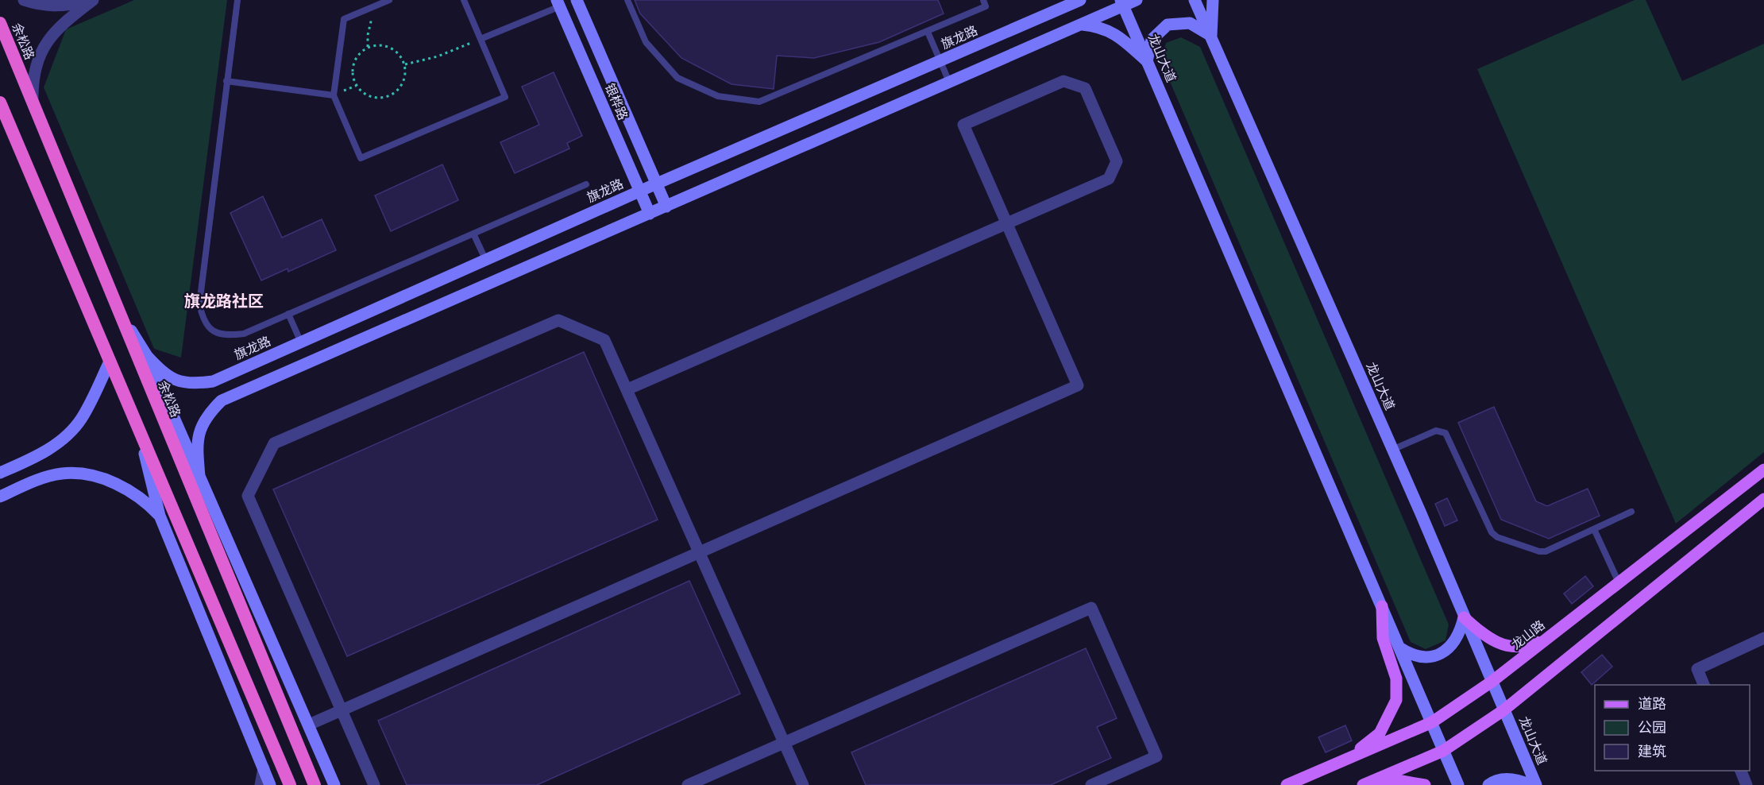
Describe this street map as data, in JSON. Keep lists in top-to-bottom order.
{
  "streets": {
    "highway": ["余松路"],
    "main road": [
      "旗龙路",
      "龙山大道",
      "银桦路",
      "龙山路"
    ]
  },
  "crossings": [
    ["旗龙路", "银桦路"],
    ["龙山大道", "龙山路"]
  ],
  "districts": ["旗龙路社区"],
  "legend": ["道路", "公园", "建筑"]
}
